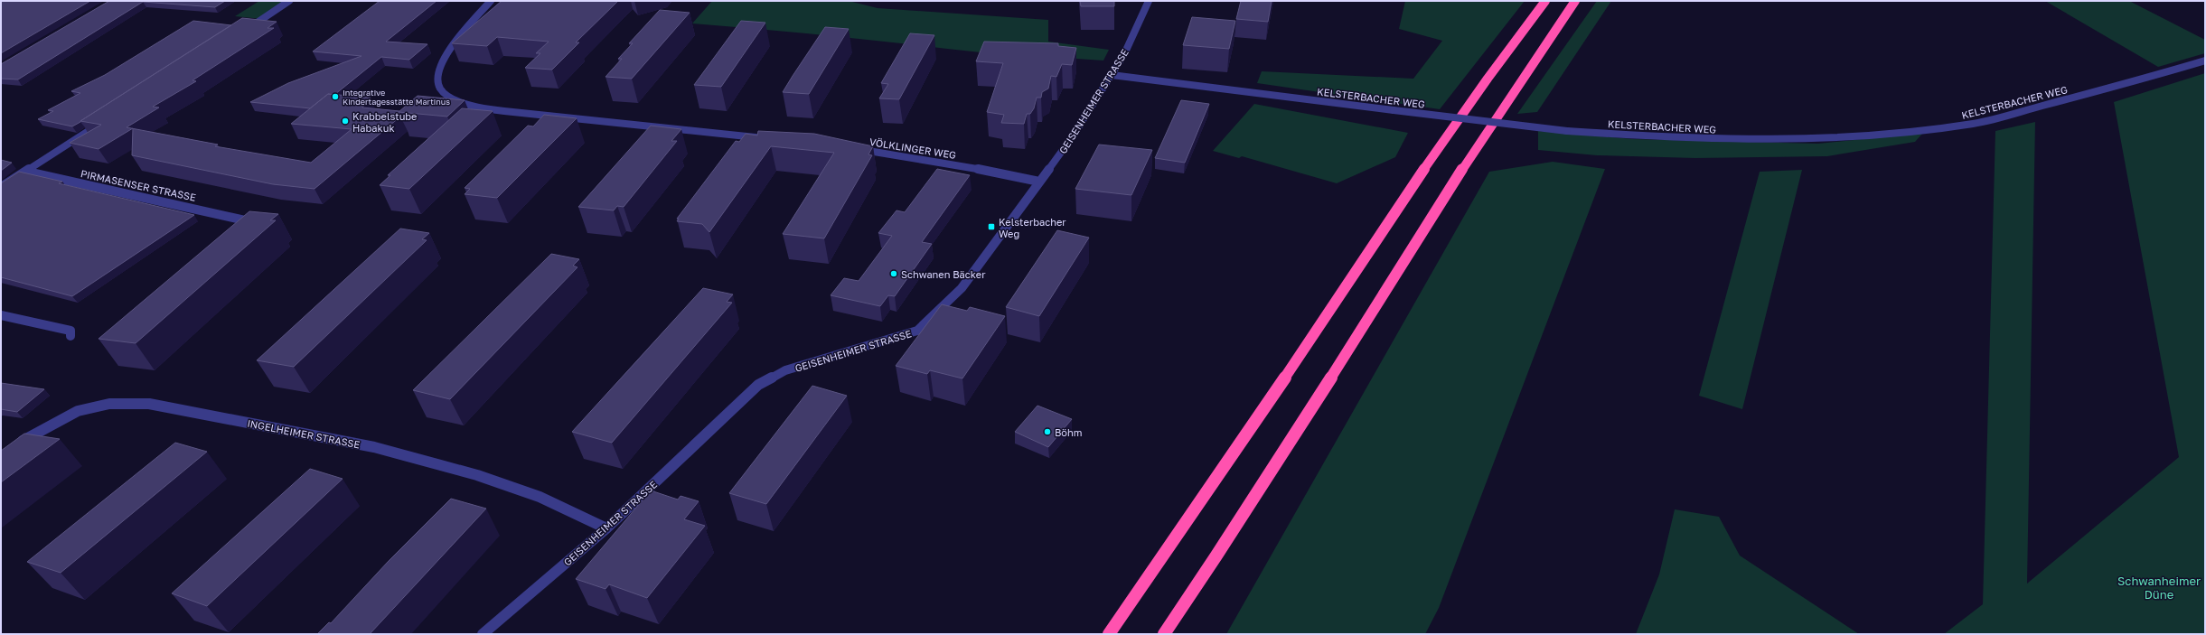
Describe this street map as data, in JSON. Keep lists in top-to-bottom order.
{
  "streets": {
    "street": [
      "KELSTERBACHER WEG",
      "GEISENHEIMER STRASSE",
      "VÖLKLINGER WEG",
      "PIRMASENSER STRASSE",
      "INGELHEIMER STRASSE"
    ]
  },
  "crossings": [
    ["KELSTERBACHER WEG", "GEISENHEIMER STRASSE"],
    ["GEISENHEIMER STRASSE", "VÖLKLINGER WEG"],
    ["GEISENHEIMER STRASSE", "INGELHEIMER STRASSE"]
  ],
  "parks": ["Schwanheimer Düne"],
  "places": {
    "other": [
      "Integrative Kindertagesstätte Martinus",
      "Krabbelstube Habakuk",
      "Schwanen Bäcker",
      "Böhm"
    ],
    "transit": ["Kelsterbacher Weg"]
  }
}
